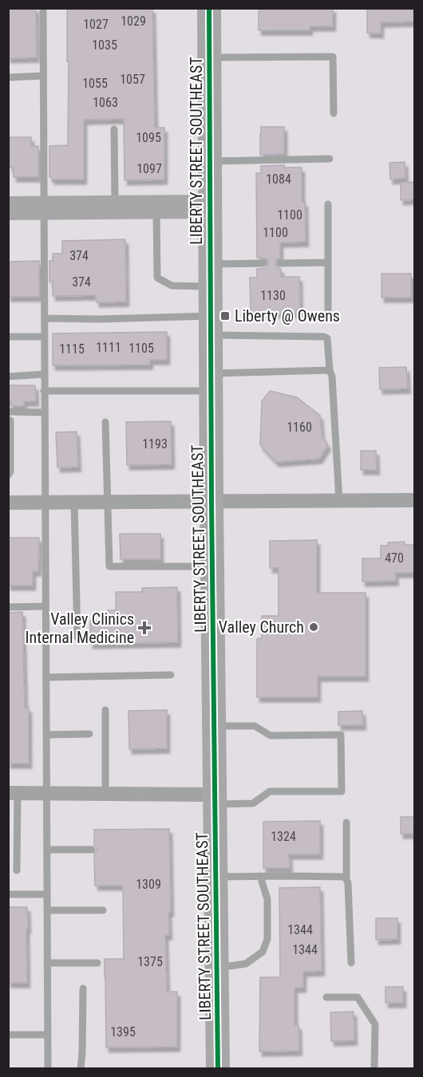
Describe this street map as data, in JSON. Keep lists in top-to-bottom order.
{
  "streets": {
    "main road": ["LIBERTY STREET SOUTHEAST"]
  },
  "places": {
    "transit": ["Liberty @ Owens"],
    "other": ["Valley Church"],
    "health": ["Valley Clinics Internal Medicine"]
  },
  "house_numbers": [
    "1029",
    "1027",
    "1035",
    "1057",
    "1055",
    "1063",
    "1095",
    "1097",
    "1084",
    "1100",
    "1100",
    "374",
    "374",
    "1130",
    "1111",
    "1105",
    "1115",
    "1160",
    "1193",
    "470",
    "1324",
    "1309",
    "1344",
    "1344",
    "1375",
    "1395"
  ]
}
